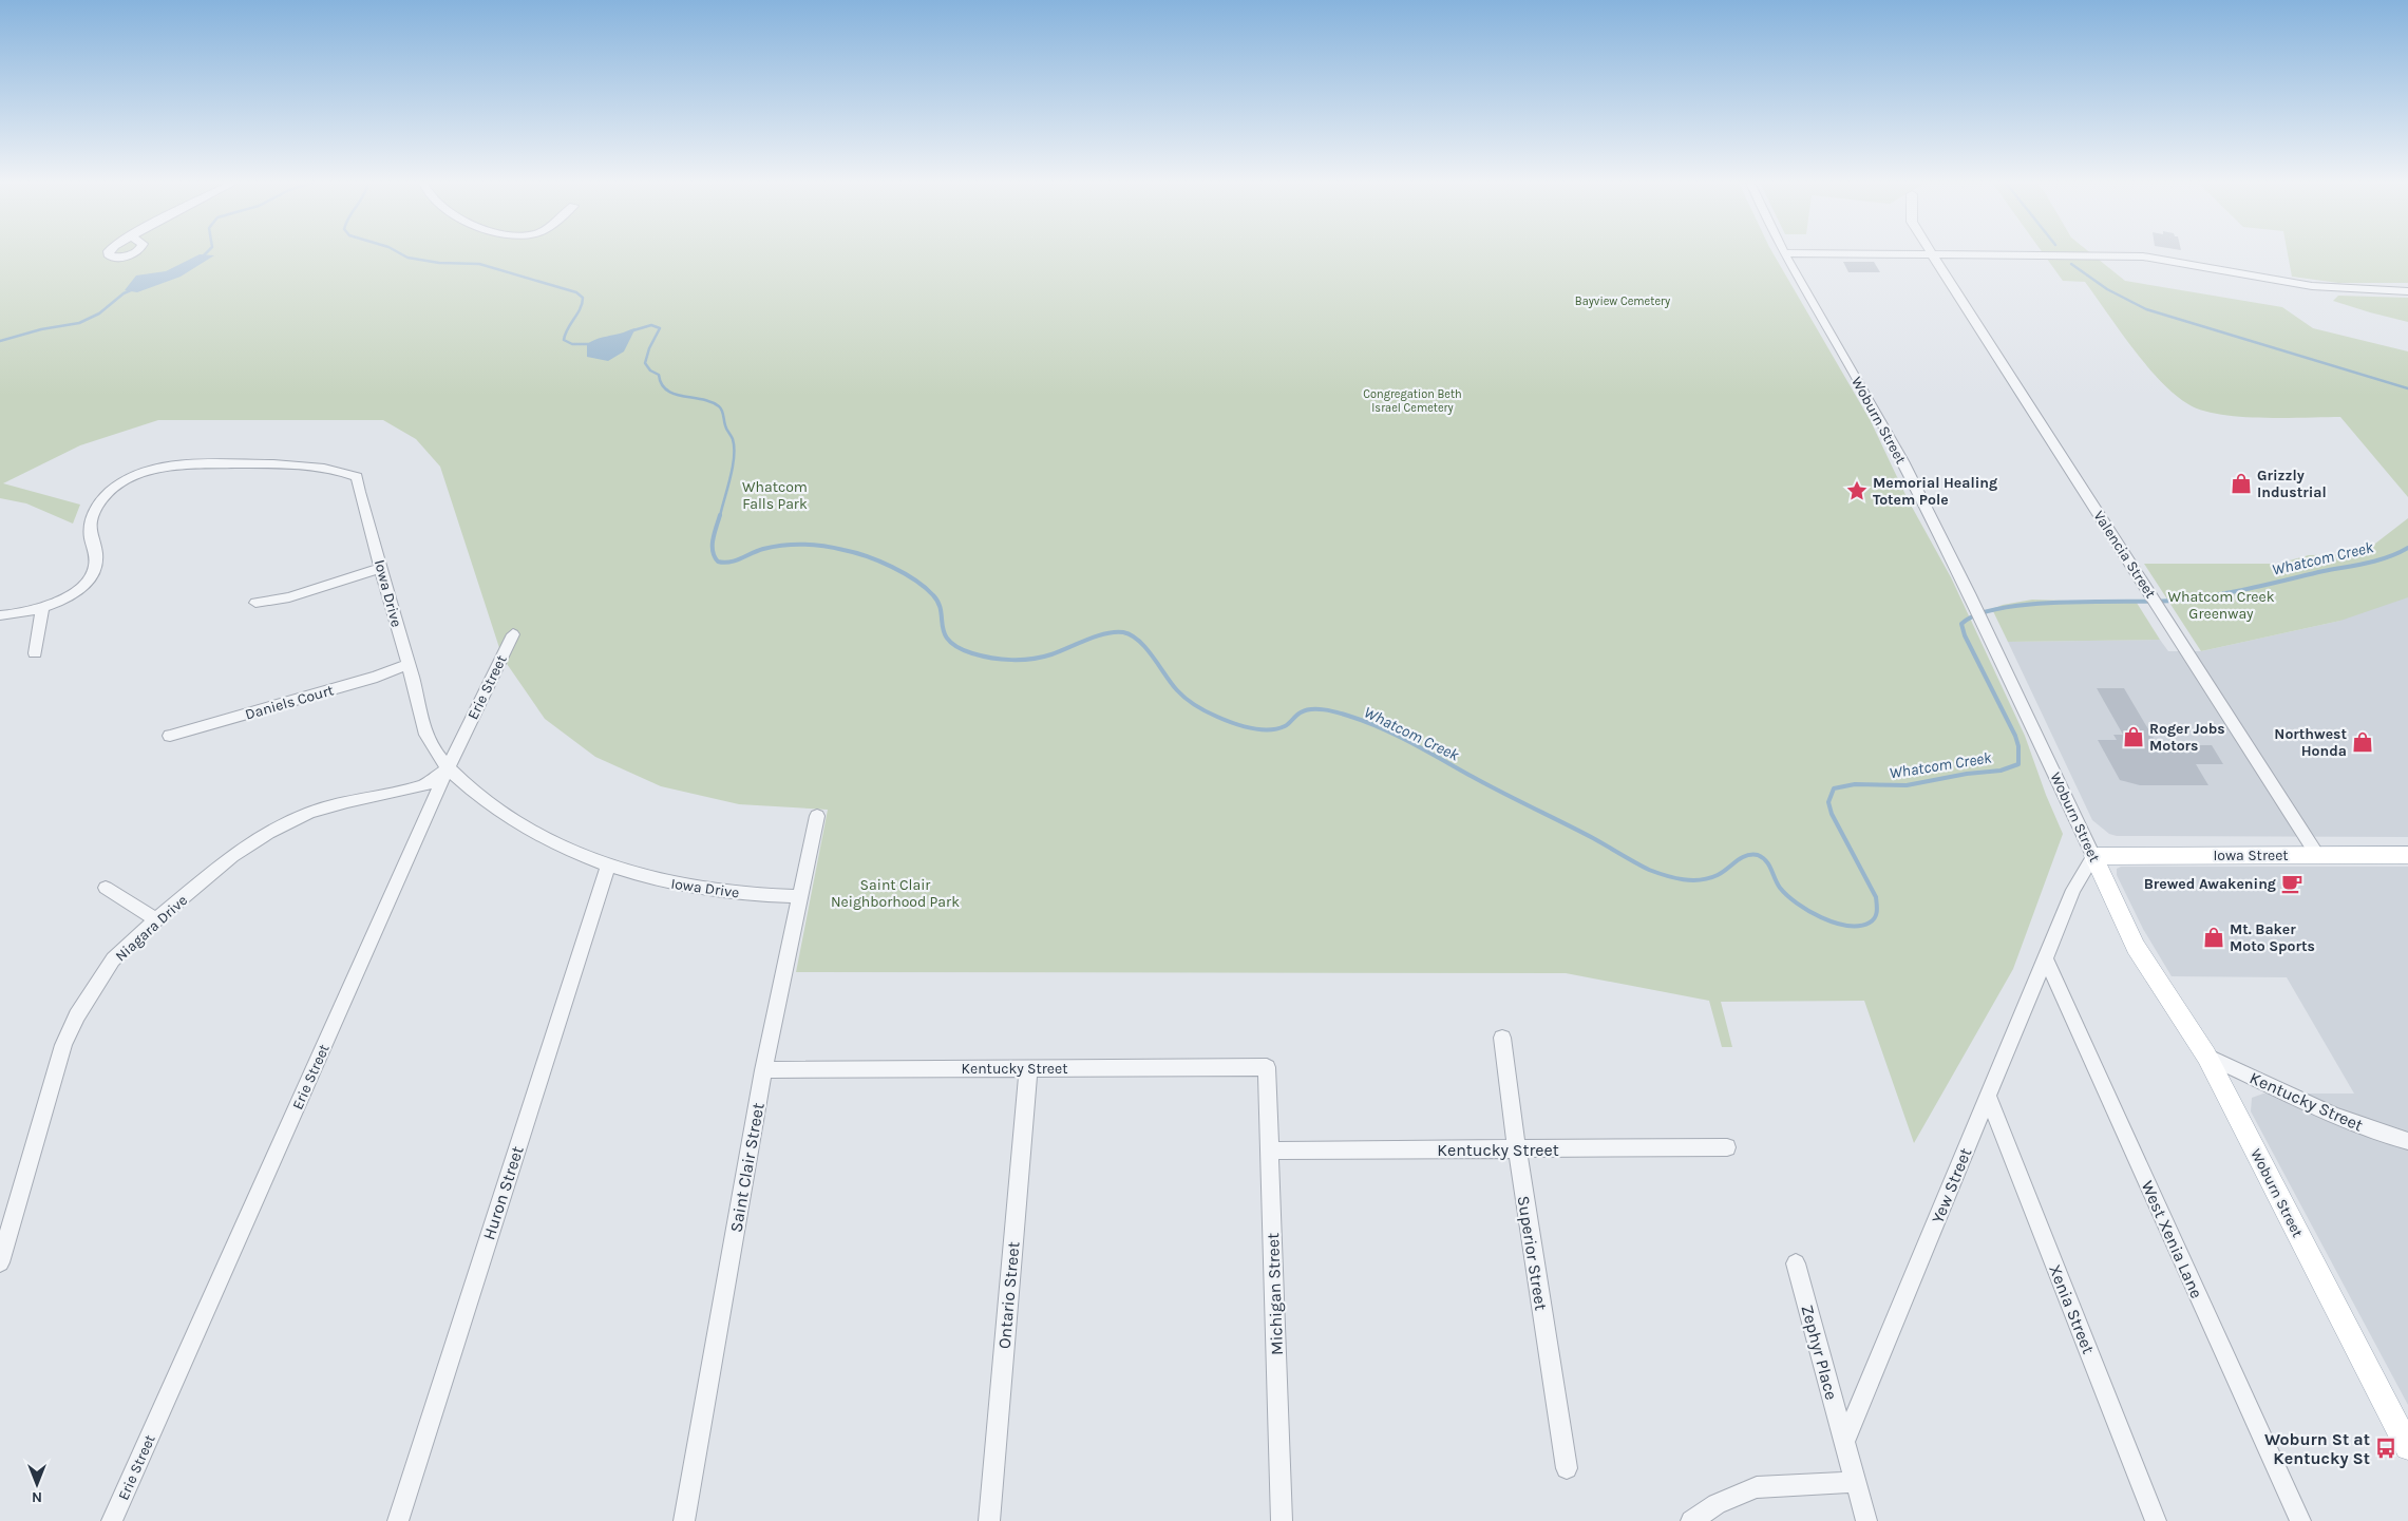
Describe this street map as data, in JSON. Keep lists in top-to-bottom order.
{
  "streets": {
    "main road": ["Woburn Street", "Iowa Street"],
    "street": [
      "Valencia Street",
      "Iowa Drive",
      "Erie Street",
      "Daniels Court",
      "Niagara Drive",
      "Kentucky Street",
      "Saint Clair Street",
      "Yew Street",
      "Huron Street",
      "West Xenia Lane",
      "Superior Street",
      "Michigan Street",
      "Ontario Street",
      "Xenia Street",
      "Zephyr Place"
    ]
  },
  "crossings": [
    ["Woburn Street", "Iowa Street"],
    ["Woburn Street", "Kentucky Street"],
    ["Woburn Street", "Yew Street"],
    ["Valencia Street", "Iowa Street"],
    ["Iowa Drive", "Erie Street"],
    ["Iowa Drive", "Daniels Court"],
    ["Iowa Drive", "Niagara Drive"],
    ["Iowa Drive", "Saint Clair Street"],
    ["Iowa Drive", "Huron Street"],
    ["Erie Street", "Niagara Drive"],
    ["Iowa Street", "Yew Street"],
    ["Kentucky Street", "Saint Clair Street"],
    ["Kentucky Street", "Superior Street"],
    ["Kentucky Street", "Michigan Street"],
    ["Kentucky Street", "Ontario Street"],
    ["Yew Street", "West Xenia Lane"],
    ["Yew Street", "Xenia Street"],
    ["Yew Street", "Zephyr Place"]
  ],
  "water": ["Whatcom Creek"],
  "parks": [
    "Bayview Cemetery",
    "Congregation Beth Israel Cemetery",
    "Whatcom Falls Park",
    "Whatcom Creek Greenway",
    "Saint Clair Neighborhood Park"
  ],
  "places": {
    "shop": [
      "Grizzly Industrial",
      "Roger Jobs Motors",
      "Northwest Honda",
      "Mt. Baker Moto Sports"
    ],
    "place": ["Memorial Healing Totem Pole"],
    "cafe": ["Brewed Awakening"],
    "bus stop": ["Woburn St at Kentucky St"]
  },
  "north": "bottom"
}
